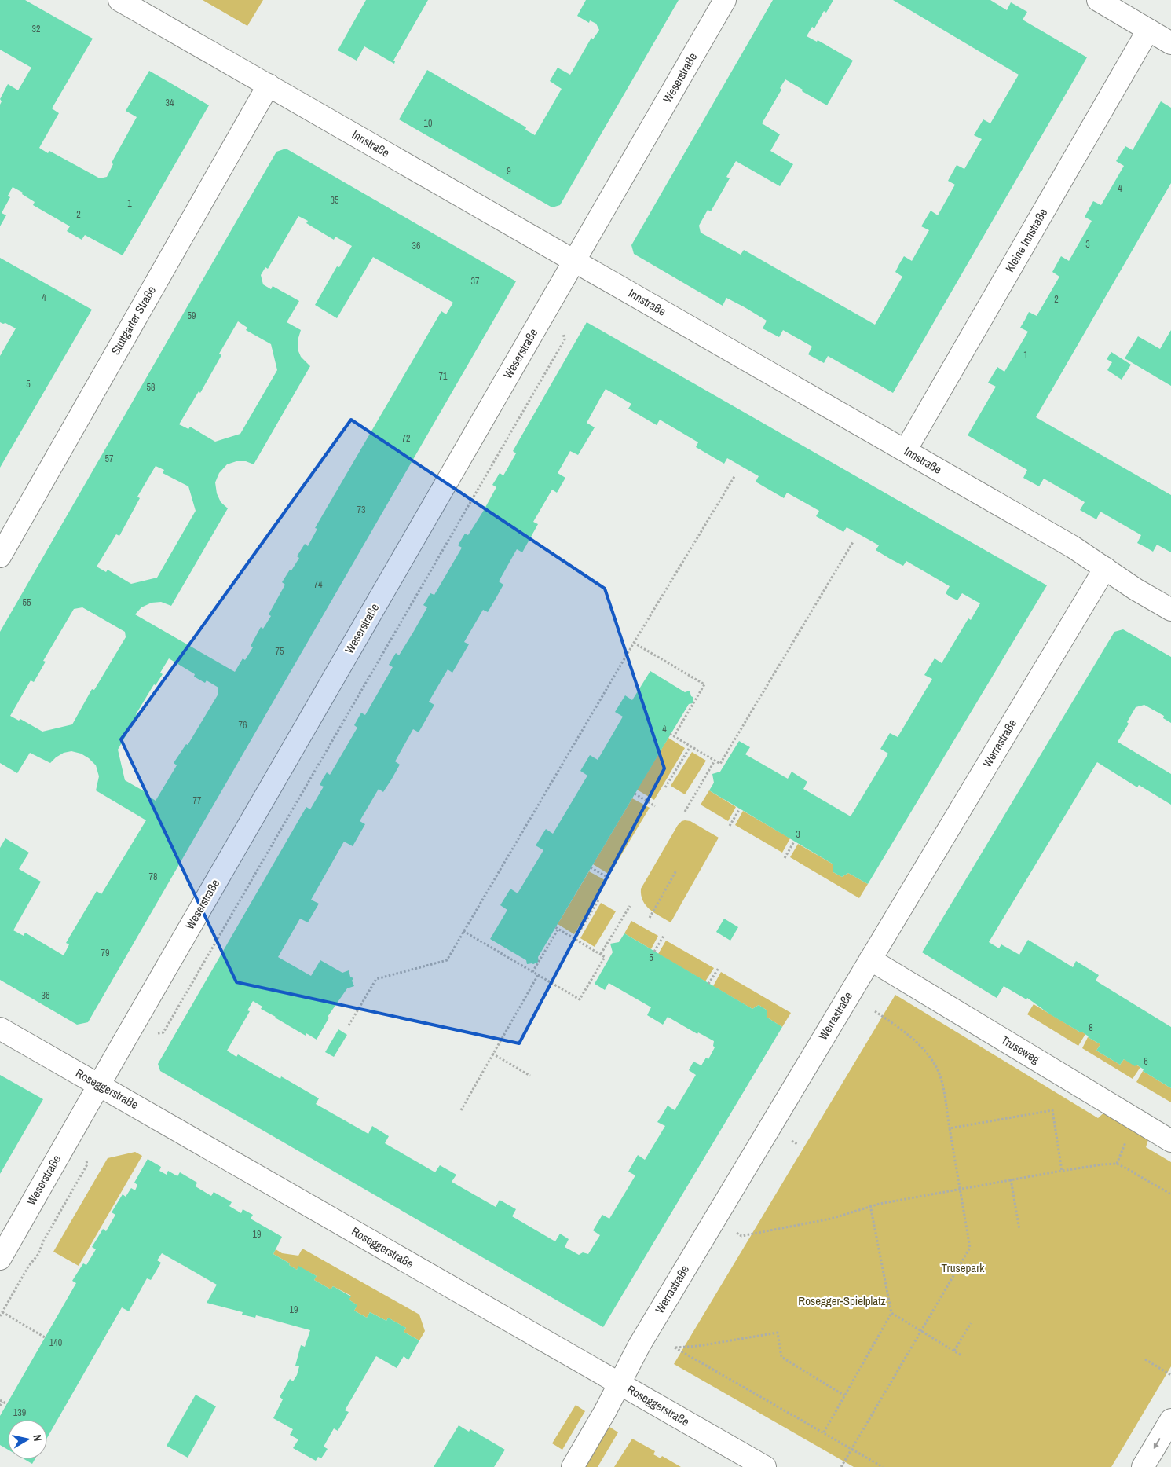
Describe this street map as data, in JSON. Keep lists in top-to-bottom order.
{
  "streets": {
    "street": [
      "Weserstraße",
      "Innstraße",
      "Kleine Innstraße",
      "Stuttgarter Straße",
      "Werrastraße",
      "Truseweg",
      "Roseggerstraße"
    ]
  },
  "crossings": [
    ["Weserstraße", "Innstraße"],
    ["Weserstraße", "Roseggerstraße"],
    ["Innstraße", "Kleine Innstraße"],
    ["Innstraße", "Stuttgarter Straße"],
    ["Innstraße", "Werrastraße"],
    ["Werrastraße", "Truseweg"],
    ["Werrastraße", "Roseggerstraße"]
  ],
  "parks": ["Trusepark", "Rosegger-Spielplatz"],
  "house_numbers": [
    "32",
    "34",
    "10",
    "9",
    "4",
    "35",
    "1",
    "2",
    "3",
    "36",
    "37",
    "4",
    "2",
    "59",
    "1",
    "71",
    "5",
    "58",
    "72",
    "57",
    "73",
    "74",
    "55",
    "75",
    "76",
    "4",
    "77",
    "3",
    "78",
    "79",
    "5",
    "36",
    "8",
    "6",
    "19",
    "19",
    "140",
    "139"
  ],
  "north": "right"
}
